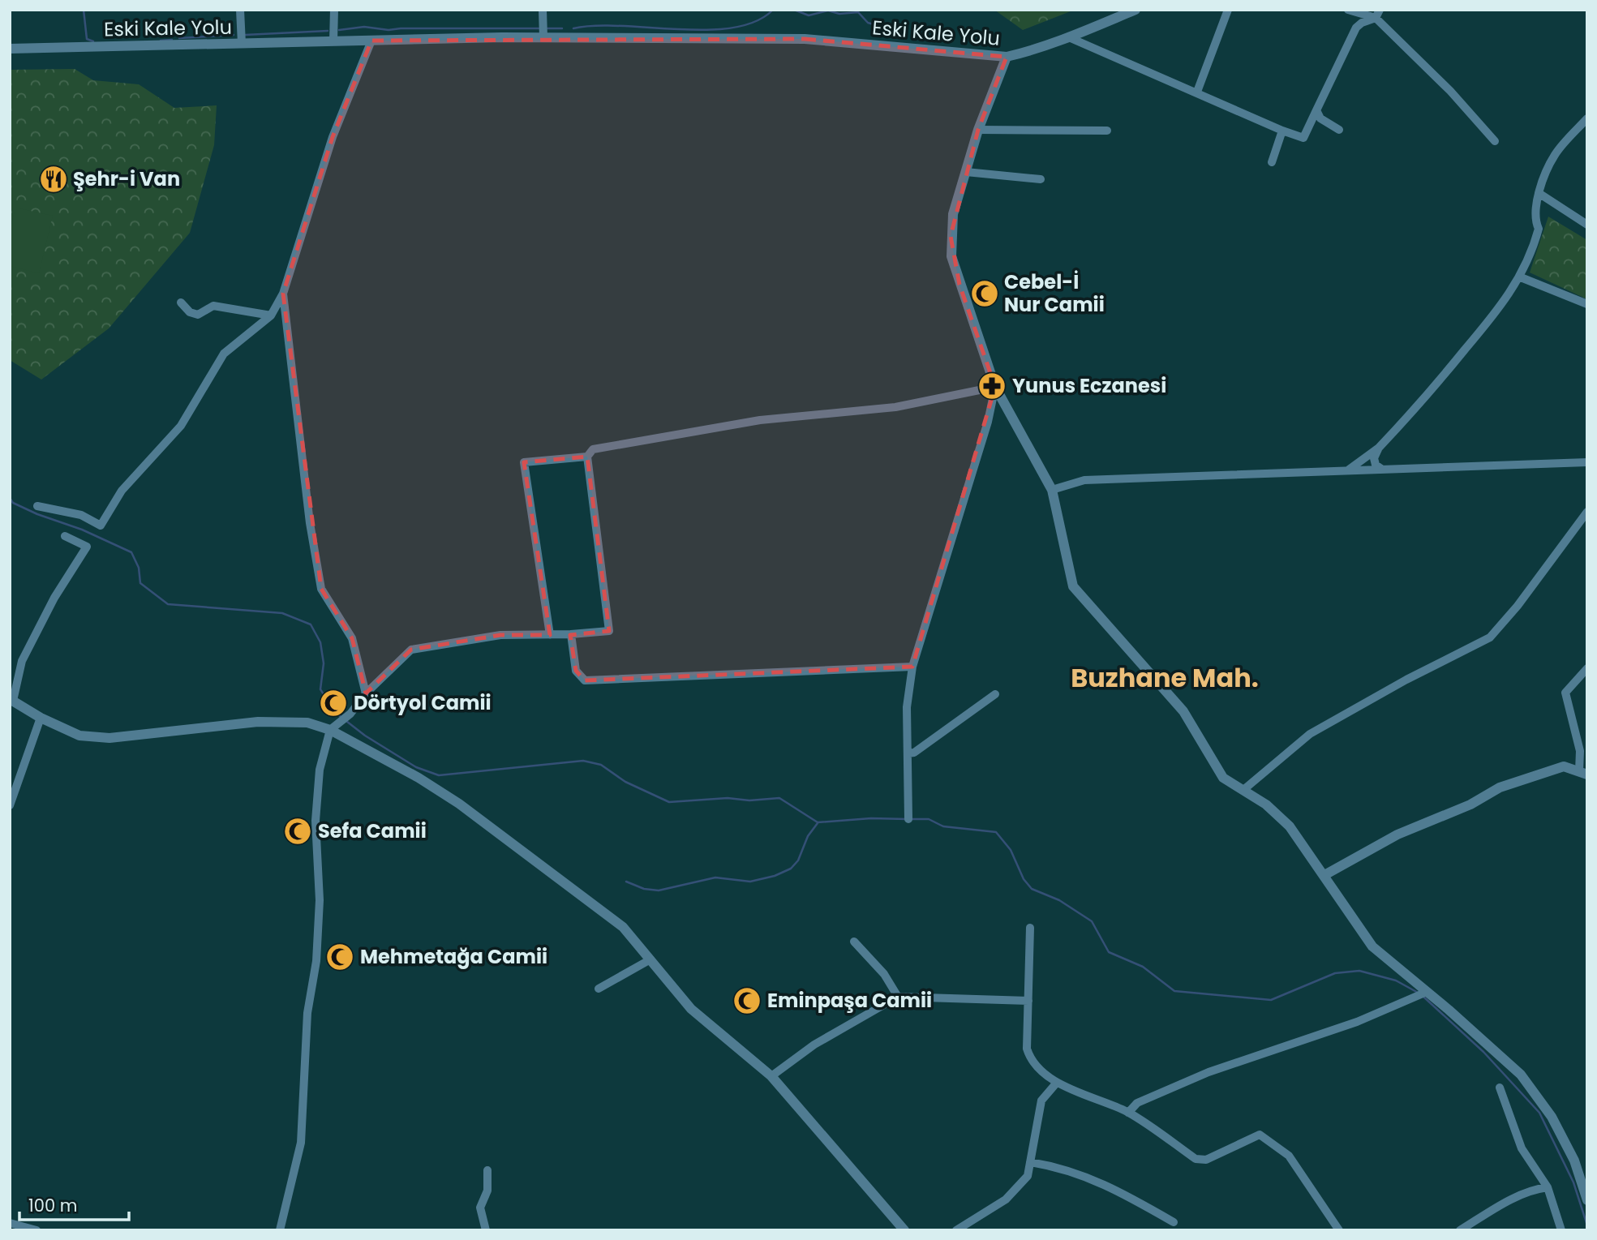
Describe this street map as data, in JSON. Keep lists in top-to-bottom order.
{
  "streets": {
    "street": ["Eski Kale Yolu"]
  },
  "districts": ["Buzhane Mah."],
  "places": {
    "restaurant": ["Şehr-i Van"],
    "mosque": [
      "Cebel-İ Nur Camii",
      "Dörtyol Camii",
      "Sefa Camii",
      "Mehmetağa Camii",
      "Eminpaşa Camii"
    ],
    "pharmacy": ["Yunus Eczanesi"]
  },
  "scale_bar": "100 m"
}
